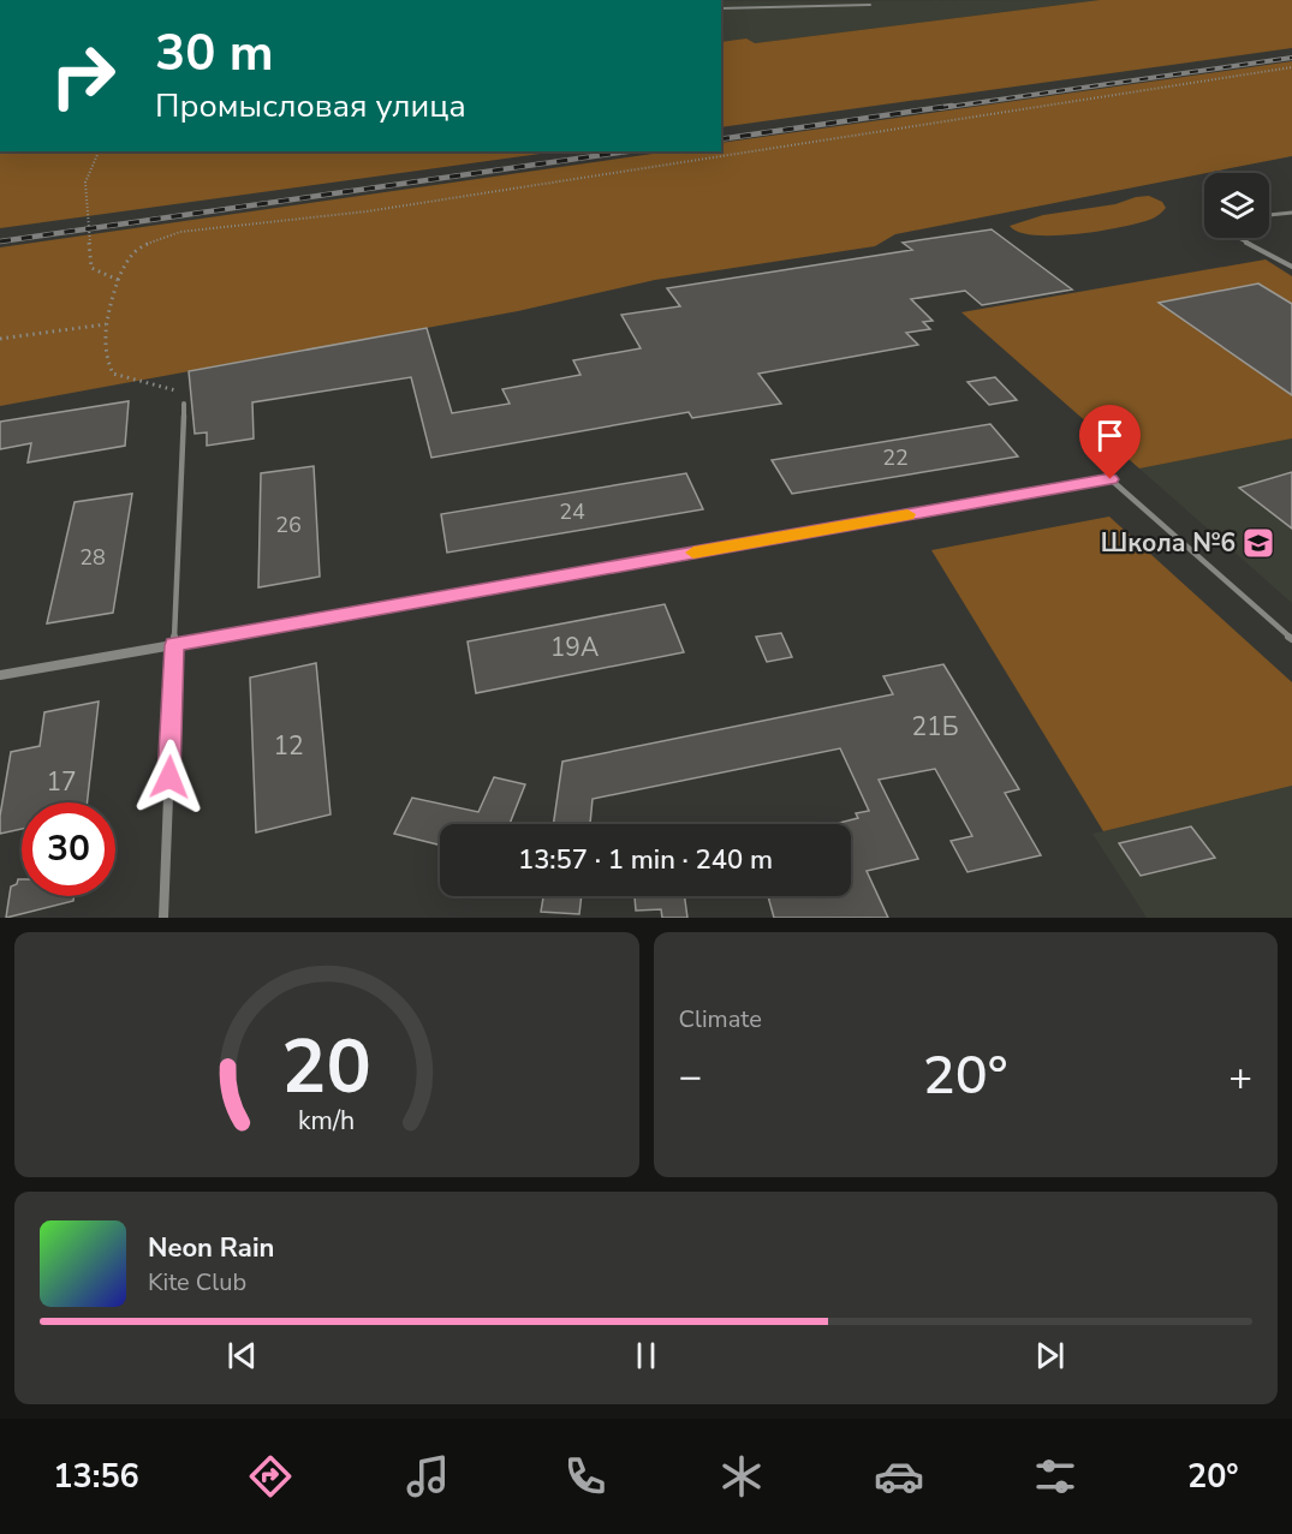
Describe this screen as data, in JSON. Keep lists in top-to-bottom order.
{
  "places": {
    "school or university": ["Школа №6"]
  },
  "house_numbers": [
    "22",
    "24",
    "26",
    "28",
    "19А",
    "21Б",
    "12",
    "17"
  ],
  "page": {
    "turn": ["30 m", "Промысловая улица"],
    "limit": "30",
    "trip": "13:57 · 1 min · 240 m",
    "tile": "Climate",
    "heat": ["−", "20°", "+"],
    "song": ["Neon Rain", "Kite Club"],
    "tabs": ["13:56", "20°"],
    "gauge": ["20", "km/h"]
  }
}
